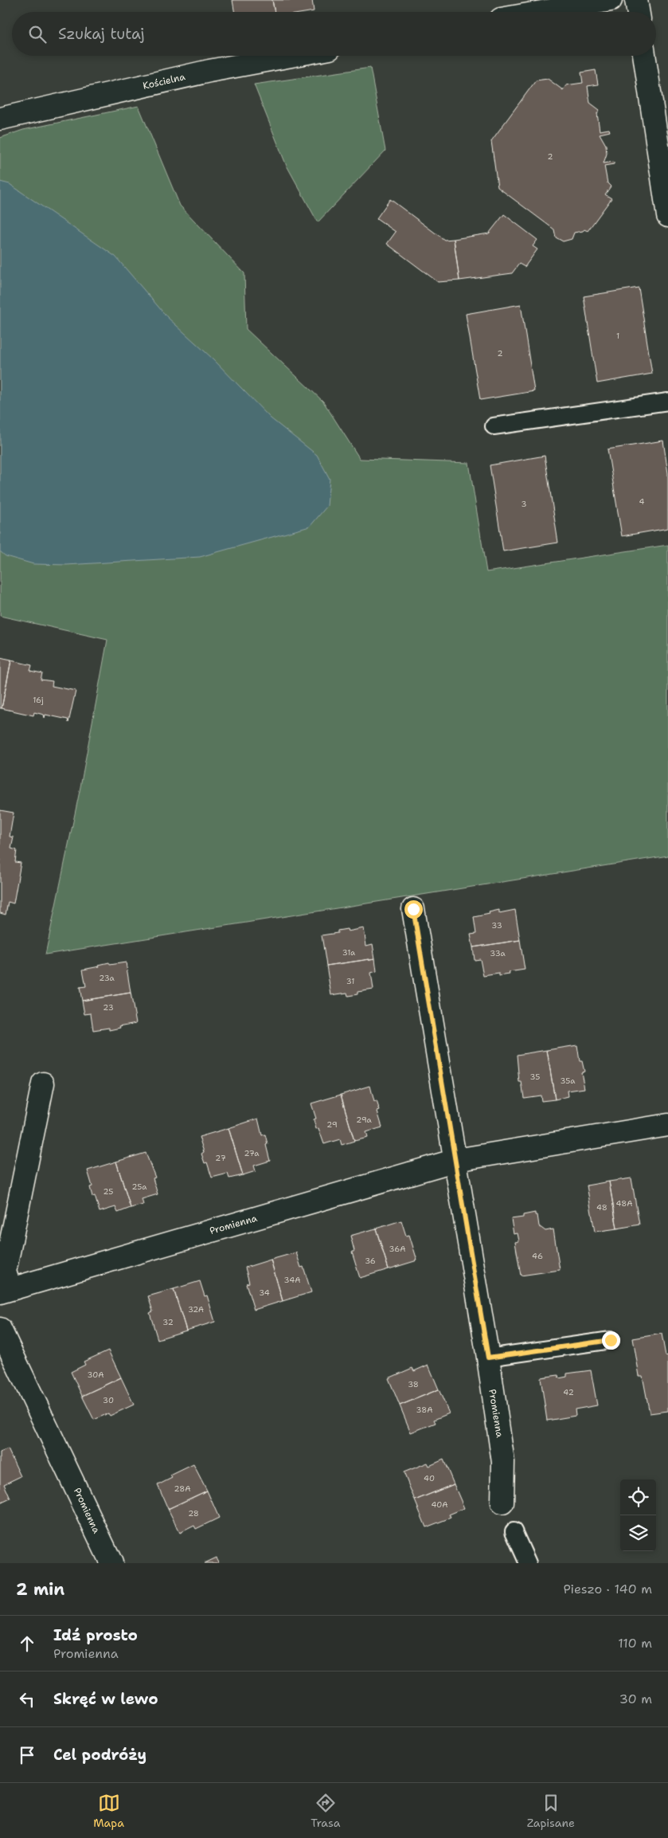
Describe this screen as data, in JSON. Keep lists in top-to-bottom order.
{
  "streets": {
    "street": ["Kościelna", "Promienna"]
  },
  "house_numbers": [
    "2",
    "1",
    "2",
    "4",
    "3",
    "16j",
    "33",
    "31a",
    "33a",
    "23a",
    "31",
    "23",
    "35",
    "35a",
    "29a",
    "29",
    "27a",
    "27",
    "25a",
    "25",
    "48A",
    "48",
    "36A",
    "46",
    "36",
    "34A",
    "34",
    "32A",
    "32",
    "30A",
    "38",
    "42",
    "30",
    "38A",
    "40",
    "28A",
    "40A",
    "28"
  ],
  "page": {
    "search": "Szukaj tutaj",
    "heading": ["2 min", "Pieszo · 140 m"],
    "list": [
      ["Idź prosto", "Promienna", "110 m"],
      ["Skręć w lewo", "30 m"],
      "Cel podróży"
    ],
    "nav": ["Mapa", "Trasa", "Zapisane"]
  }
}
